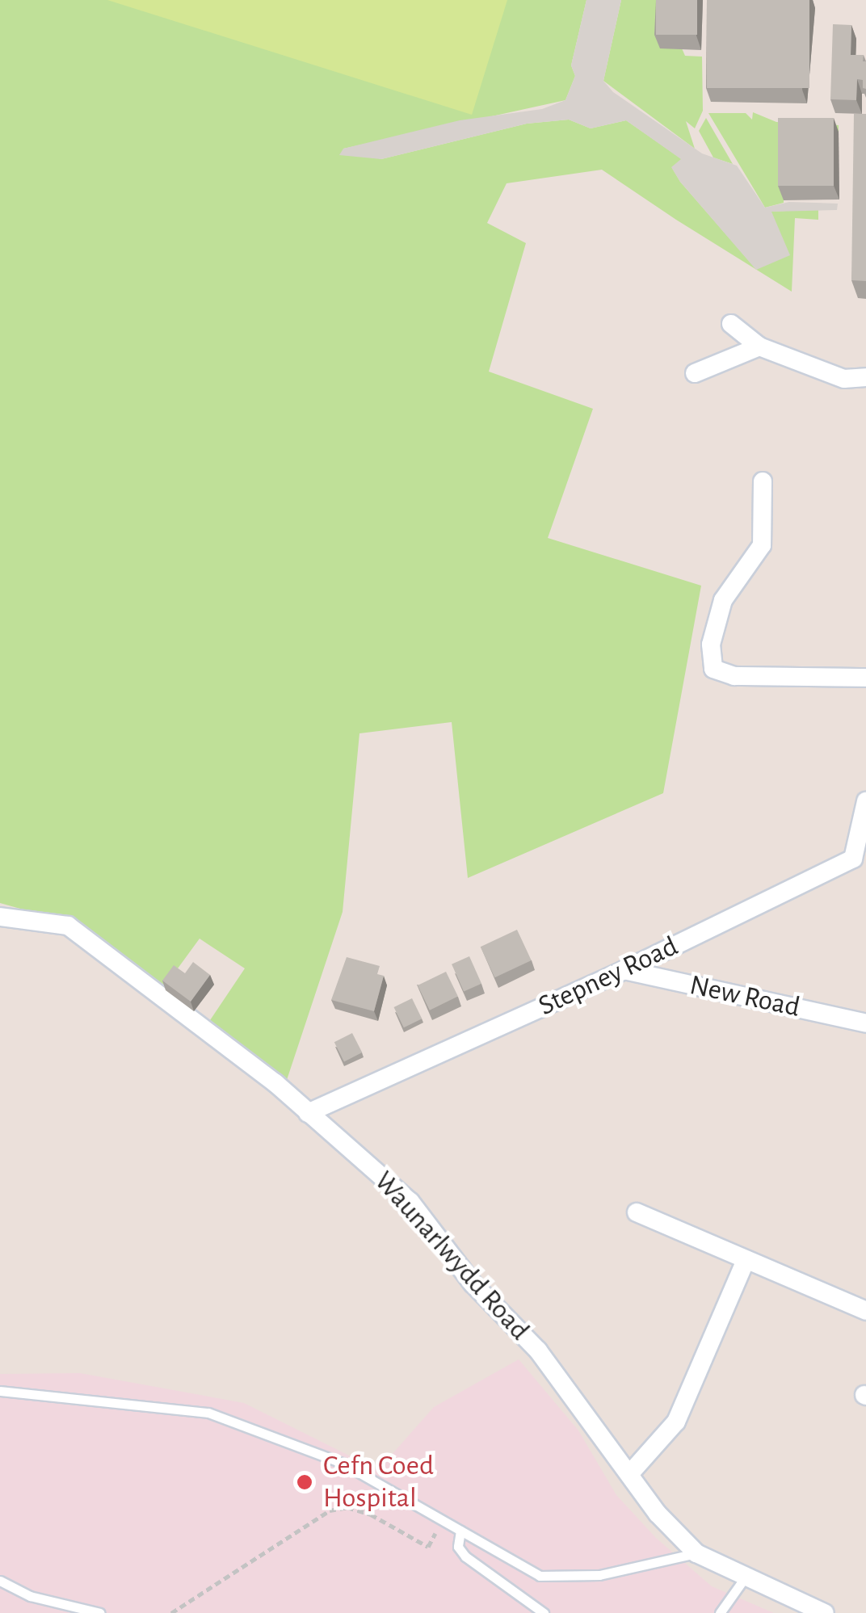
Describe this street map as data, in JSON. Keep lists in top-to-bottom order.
{
  "streets": {
    "street": ["Stepney Road", "New Road", "Waunarlwydd Road"]
  },
  "crossings": [
    ["Stepney Road", "New Road"],
    ["Stepney Road", "Waunarlwydd Road"]
  ],
  "places": ["Cefn Coed Hospital"]
}
